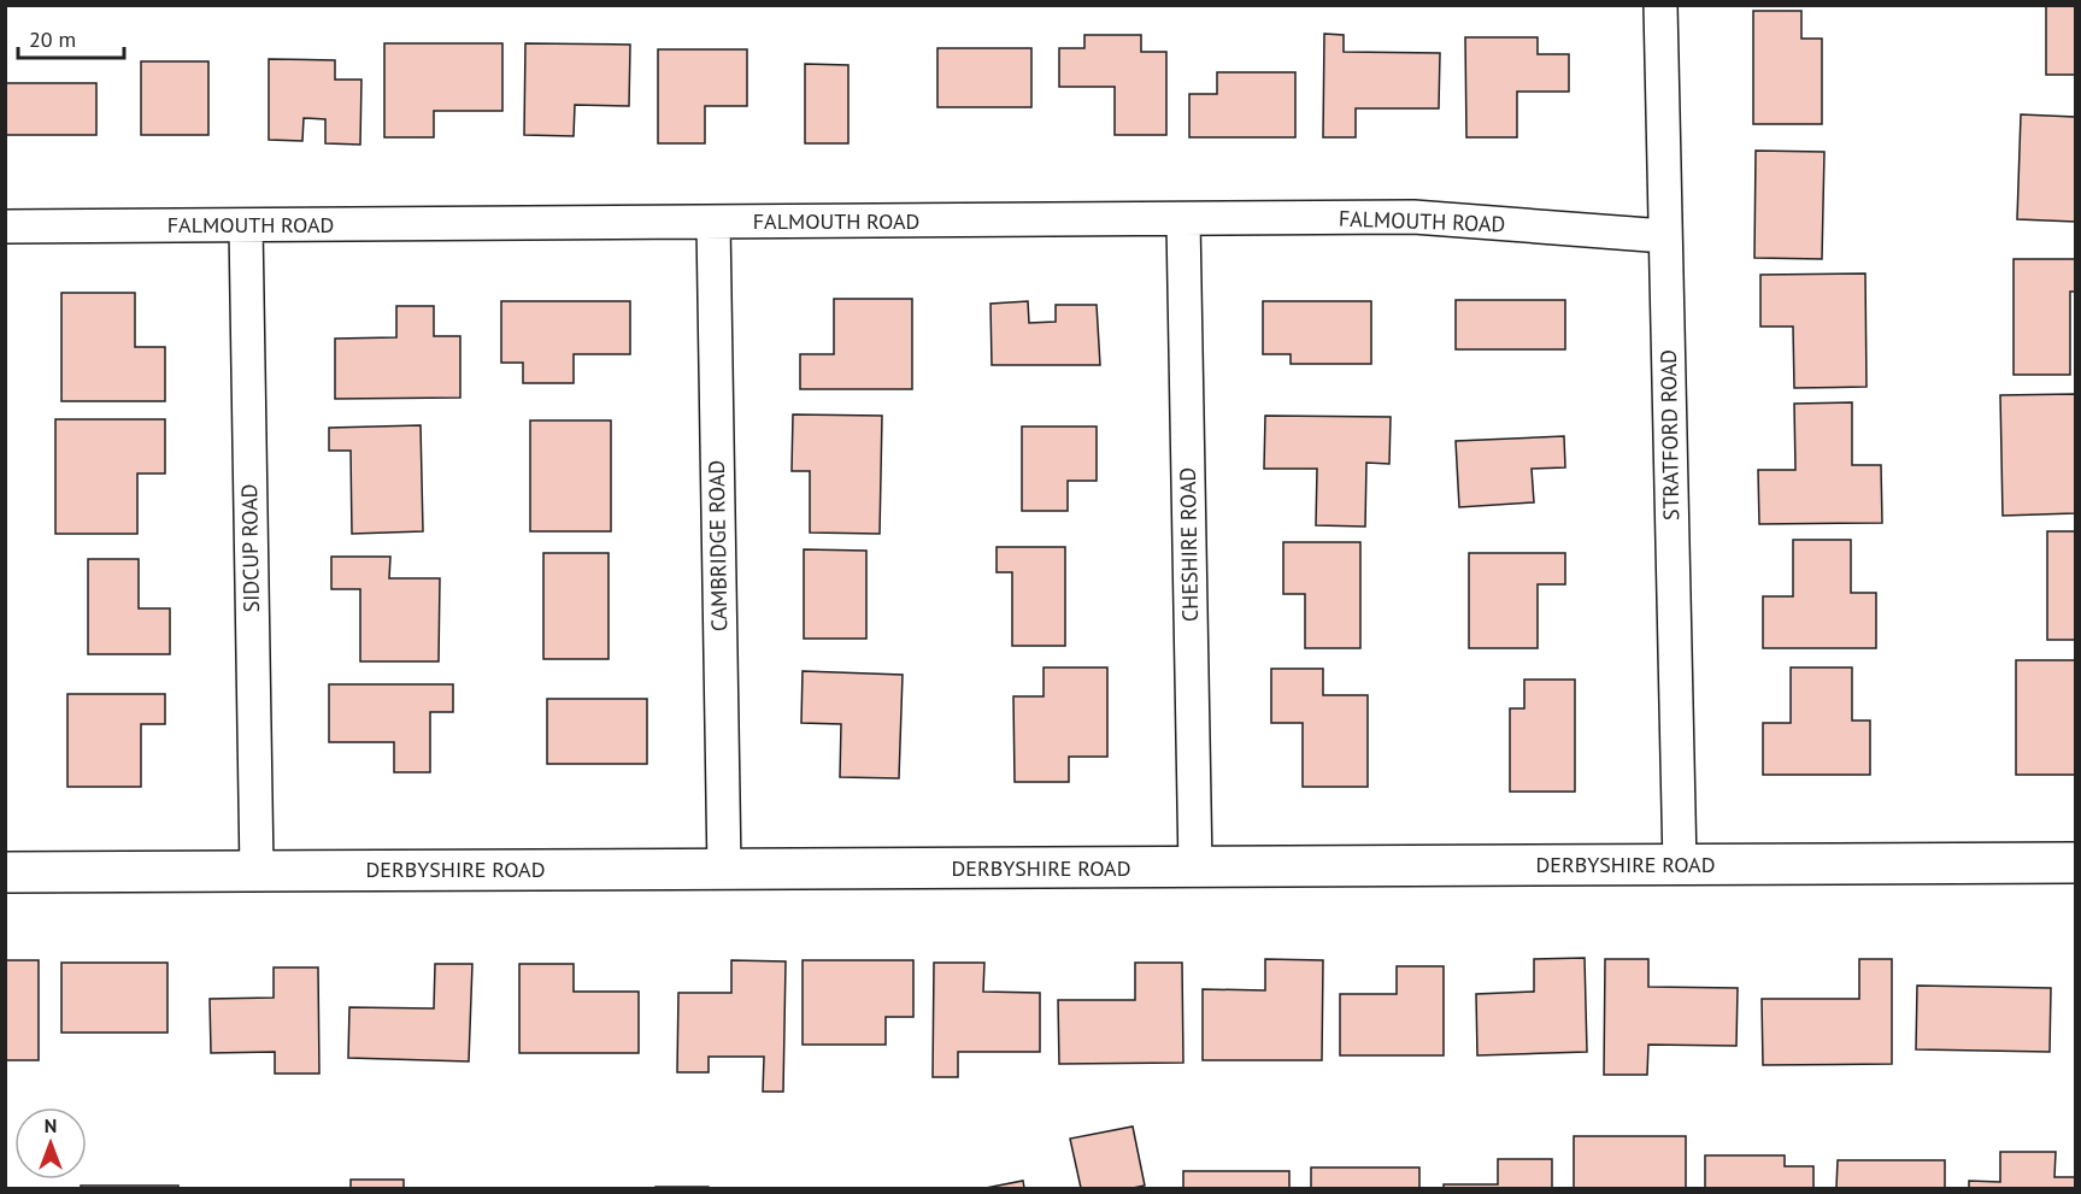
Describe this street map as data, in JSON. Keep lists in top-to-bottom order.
{
  "streets": {
    "street": [
      "FALMOUTH ROAD",
      "STRATFORD ROAD",
      "CHESHIRE ROAD",
      "CAMBRIDGE ROAD",
      "SIDCUP ROAD",
      "DERBYSHIRE ROAD"
    ]
  },
  "crossings": [
    ["FALMOUTH ROAD", "STRATFORD ROAD"],
    ["FALMOUTH ROAD", "CHESHIRE ROAD"],
    ["FALMOUTH ROAD", "CAMBRIDGE ROAD"],
    ["FALMOUTH ROAD", "SIDCUP ROAD"],
    ["STRATFORD ROAD", "DERBYSHIRE ROAD"],
    ["CHESHIRE ROAD", "DERBYSHIRE ROAD"],
    ["CAMBRIDGE ROAD", "DERBYSHIRE ROAD"],
    ["SIDCUP ROAD", "DERBYSHIRE ROAD"]
  ],
  "scale_bar": "20 m",
  "north": "top"
}
